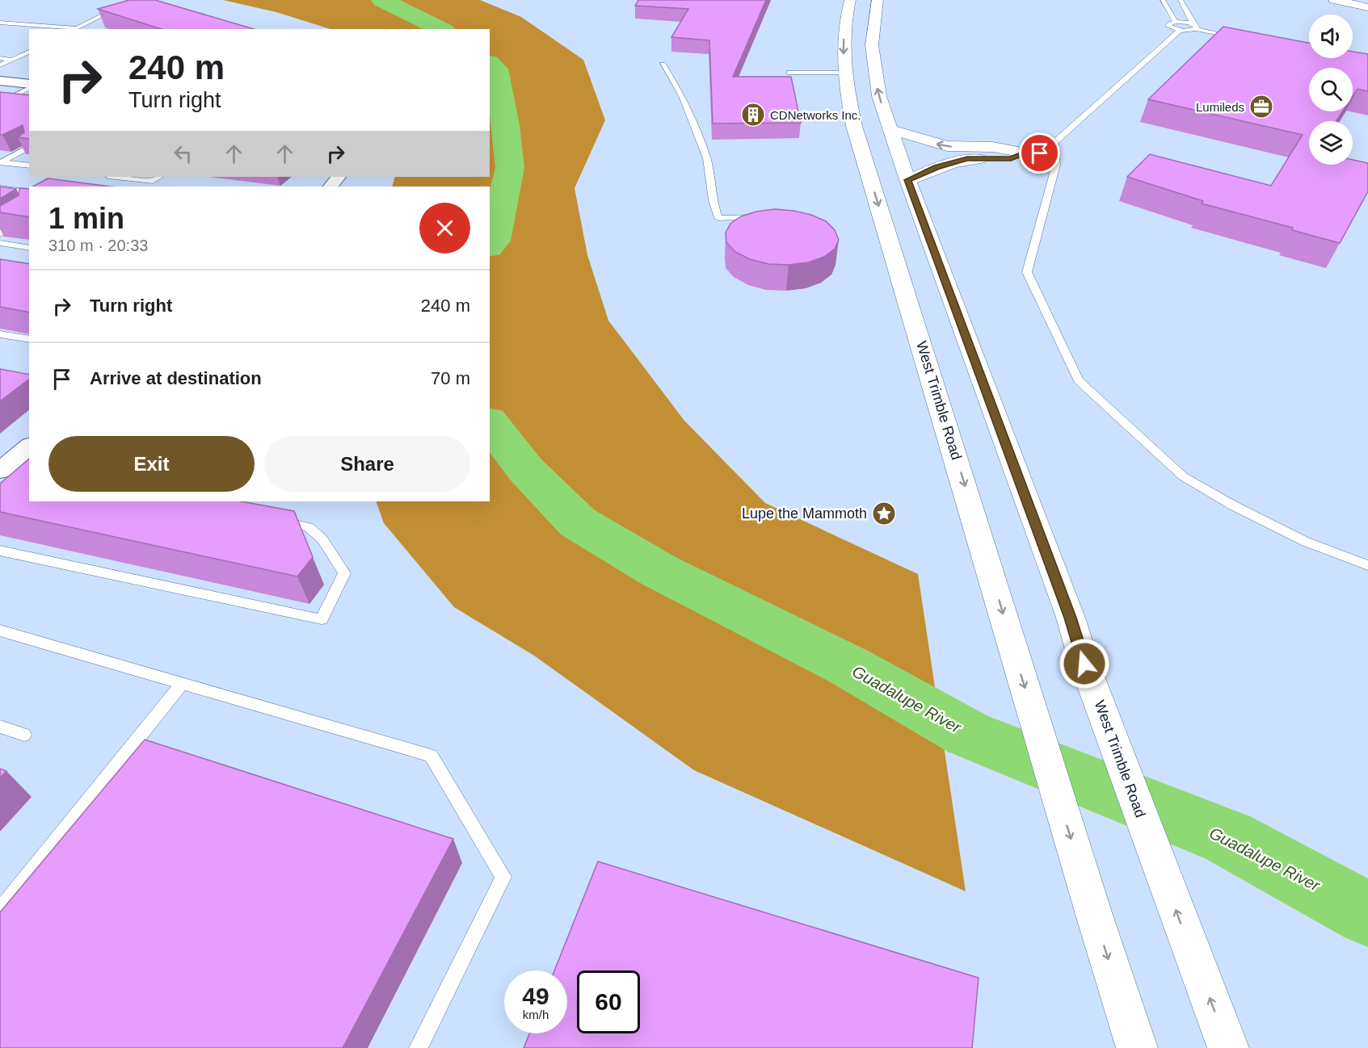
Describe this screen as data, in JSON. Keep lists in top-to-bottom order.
{
  "streets": {
    "main road": ["West Trimble Road"]
  },
  "water": ["Guadalupe River"],
  "places": {
    "office": ["Lumileds"],
    "building": ["CDNetworks Inc."],
    "place": ["Lupe the Mammoth"]
  },
  "page": {
    "turn": ["240 m", "Turn right"],
    "heading": ["1 min", "310 m · 20:33"],
    "list": [
      {
        "name": "Turn right",
        "value": "240 m"
      },
      {
        "name": "Arrive at destination",
        "value": "70 m"
      }
    ],
    "buttons": ["Exit", "Share"],
    "speed": "49 km/h",
    "limit": "60"
  }
}
